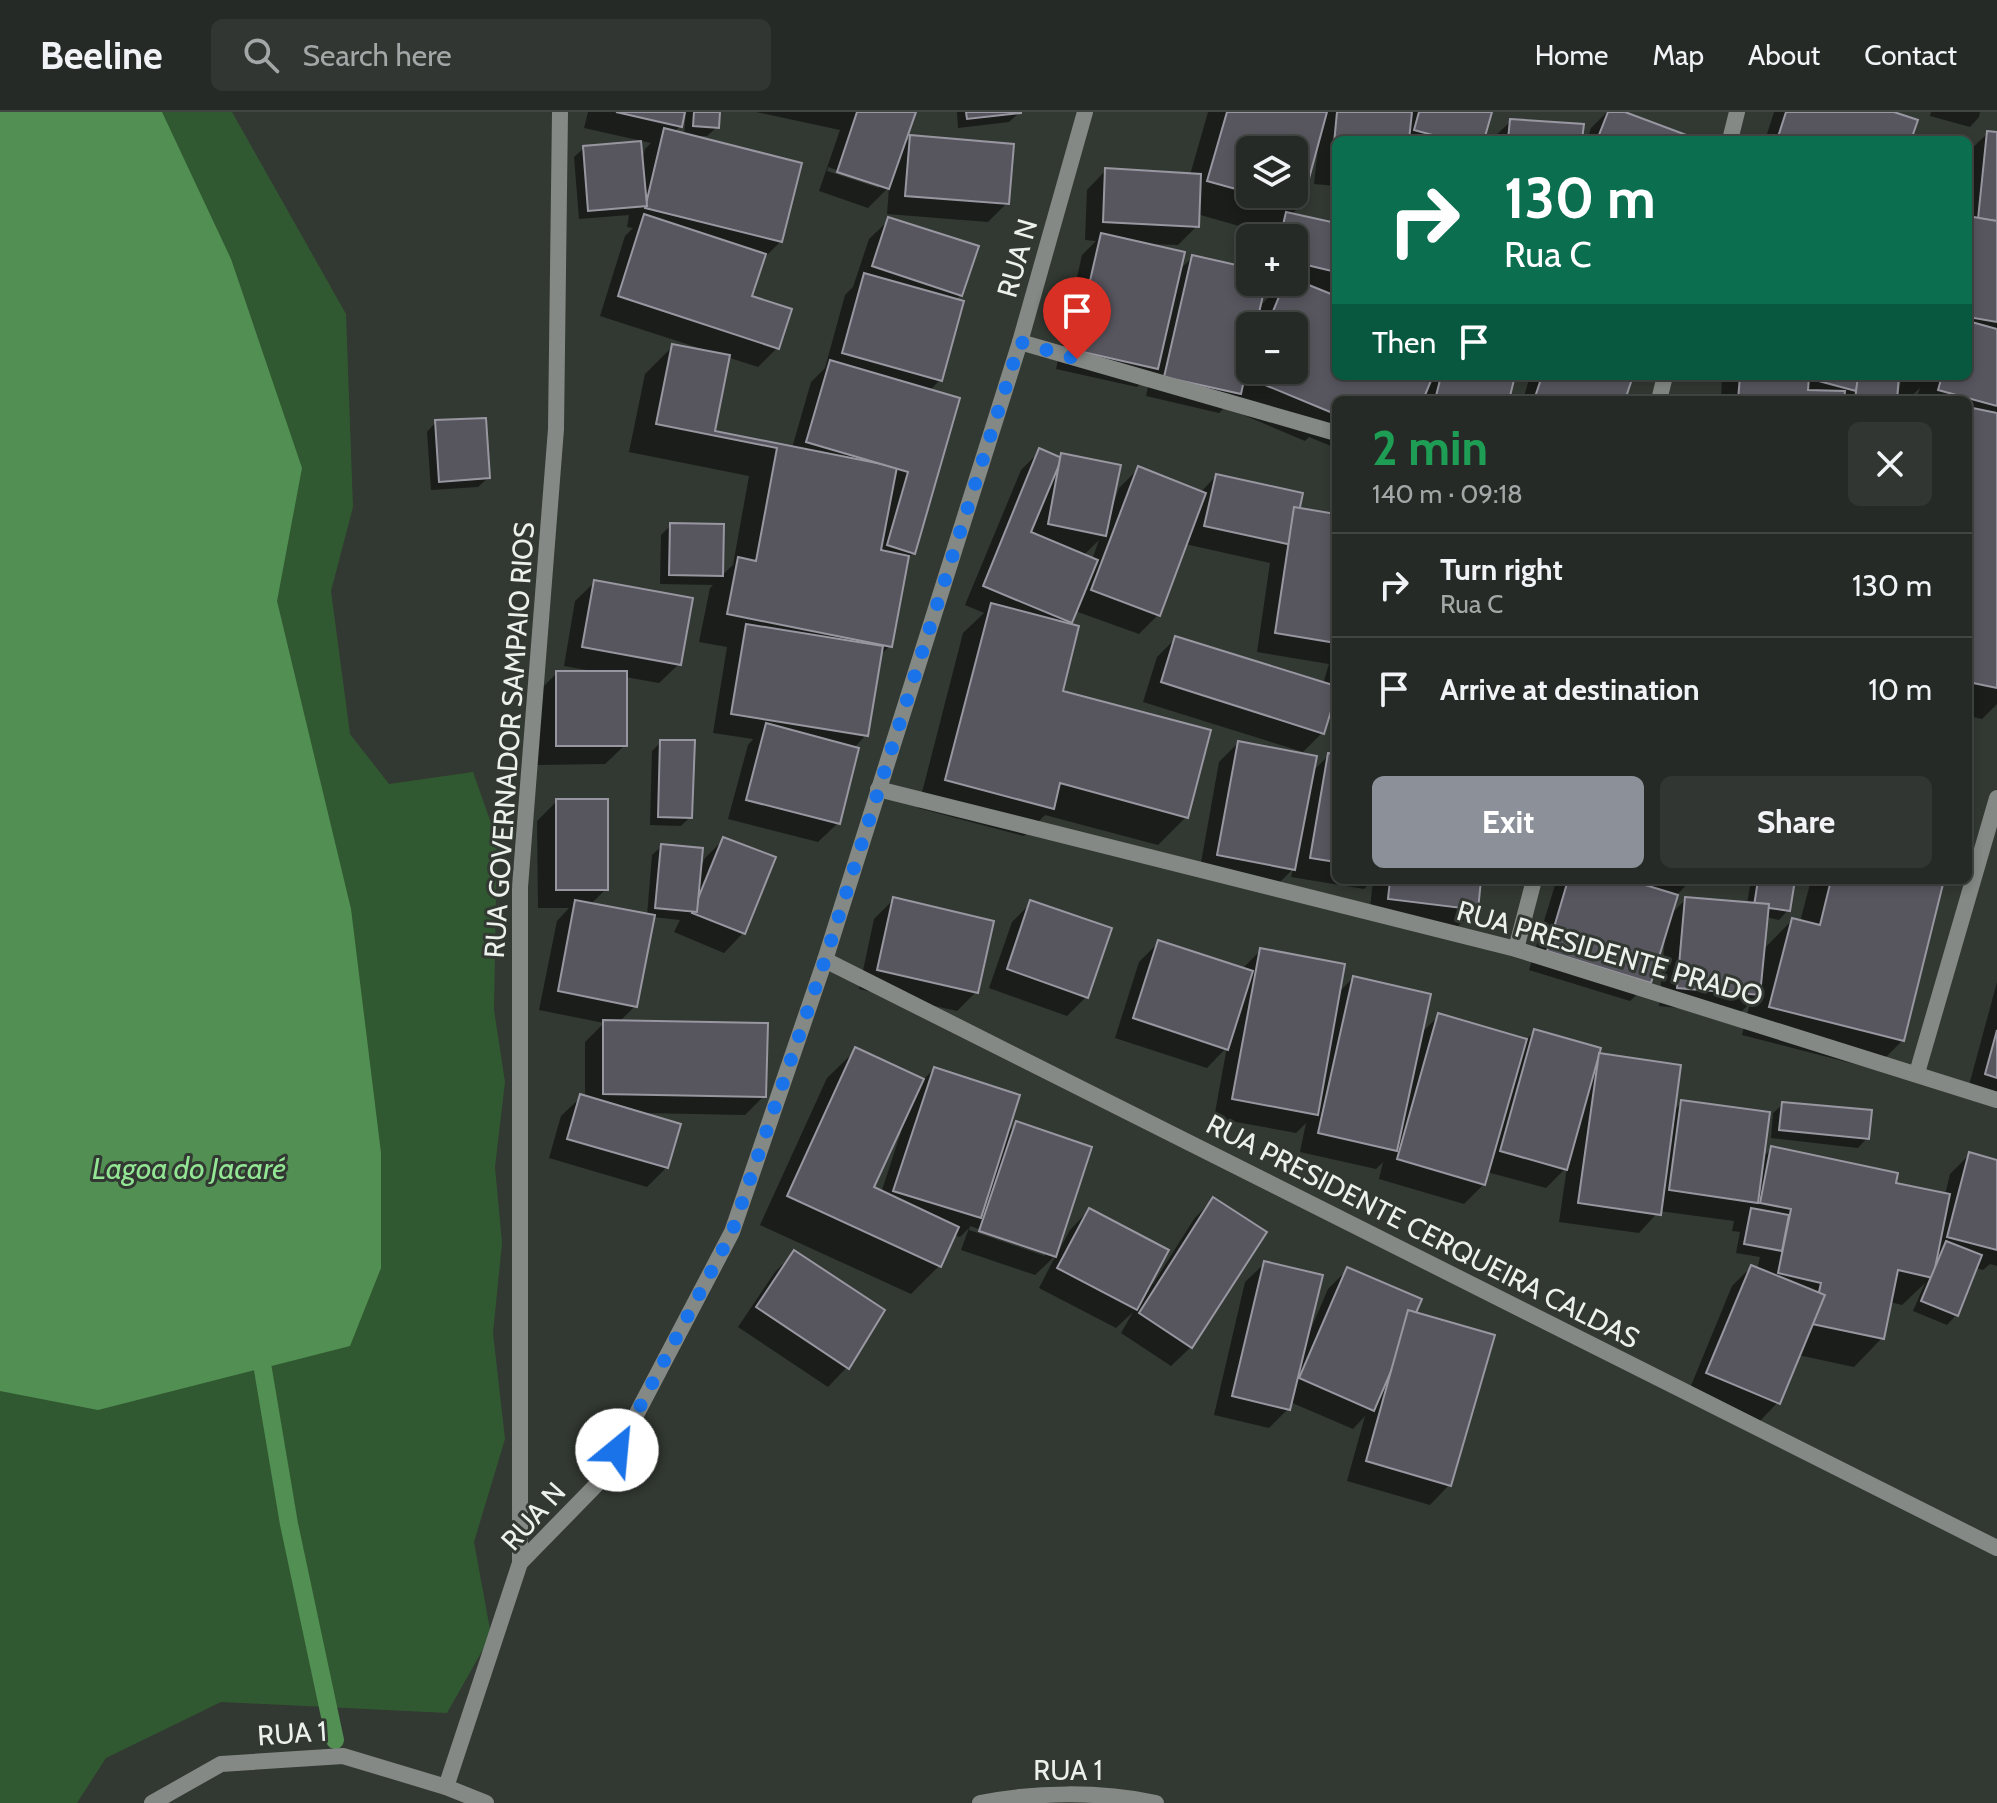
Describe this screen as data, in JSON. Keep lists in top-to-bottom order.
{
  "streets": {
    "street": [
      "RUA N",
      "RUA GOVERNADOR SAMPAIO RIOS",
      "RUA PRESIDENTE PRADO",
      "RUA PRESIDENTE CERQUEIRA CALDAS",
      "RUA 1"
    ]
  },
  "crossings": [
    ["RUA N", "RUA GOVERNADOR SAMPAIO RIOS"],
    ["RUA N", "RUA PRESIDENTE PRADO"],
    ["RUA N", "RUA PRESIDENTE CERQUEIRA CALDAS"],
    ["RUA N", "RUA 1"]
  ],
  "water": ["Lagoa do Jacaré"],
  "page": {
    "header": "Beeline",
    "search": "Search here",
    "nav": [
      "Home",
      "Map",
      "About",
      "Contact"
    ],
    "map_buttons": ["+", "−"],
    "turn": ["130 m", "Rua C"],
    "then": "Then",
    "heading": ["2 min", "140 m · 09:18"],
    "list": [
      {
        "name": "Turn right",
        "note": "Rua C",
        "value": "130 m"
      },
      {
        "name": "Arrive at destination",
        "value": "10 m"
      }
    ],
    "buttons": ["Exit", "Share"]
  }
}
